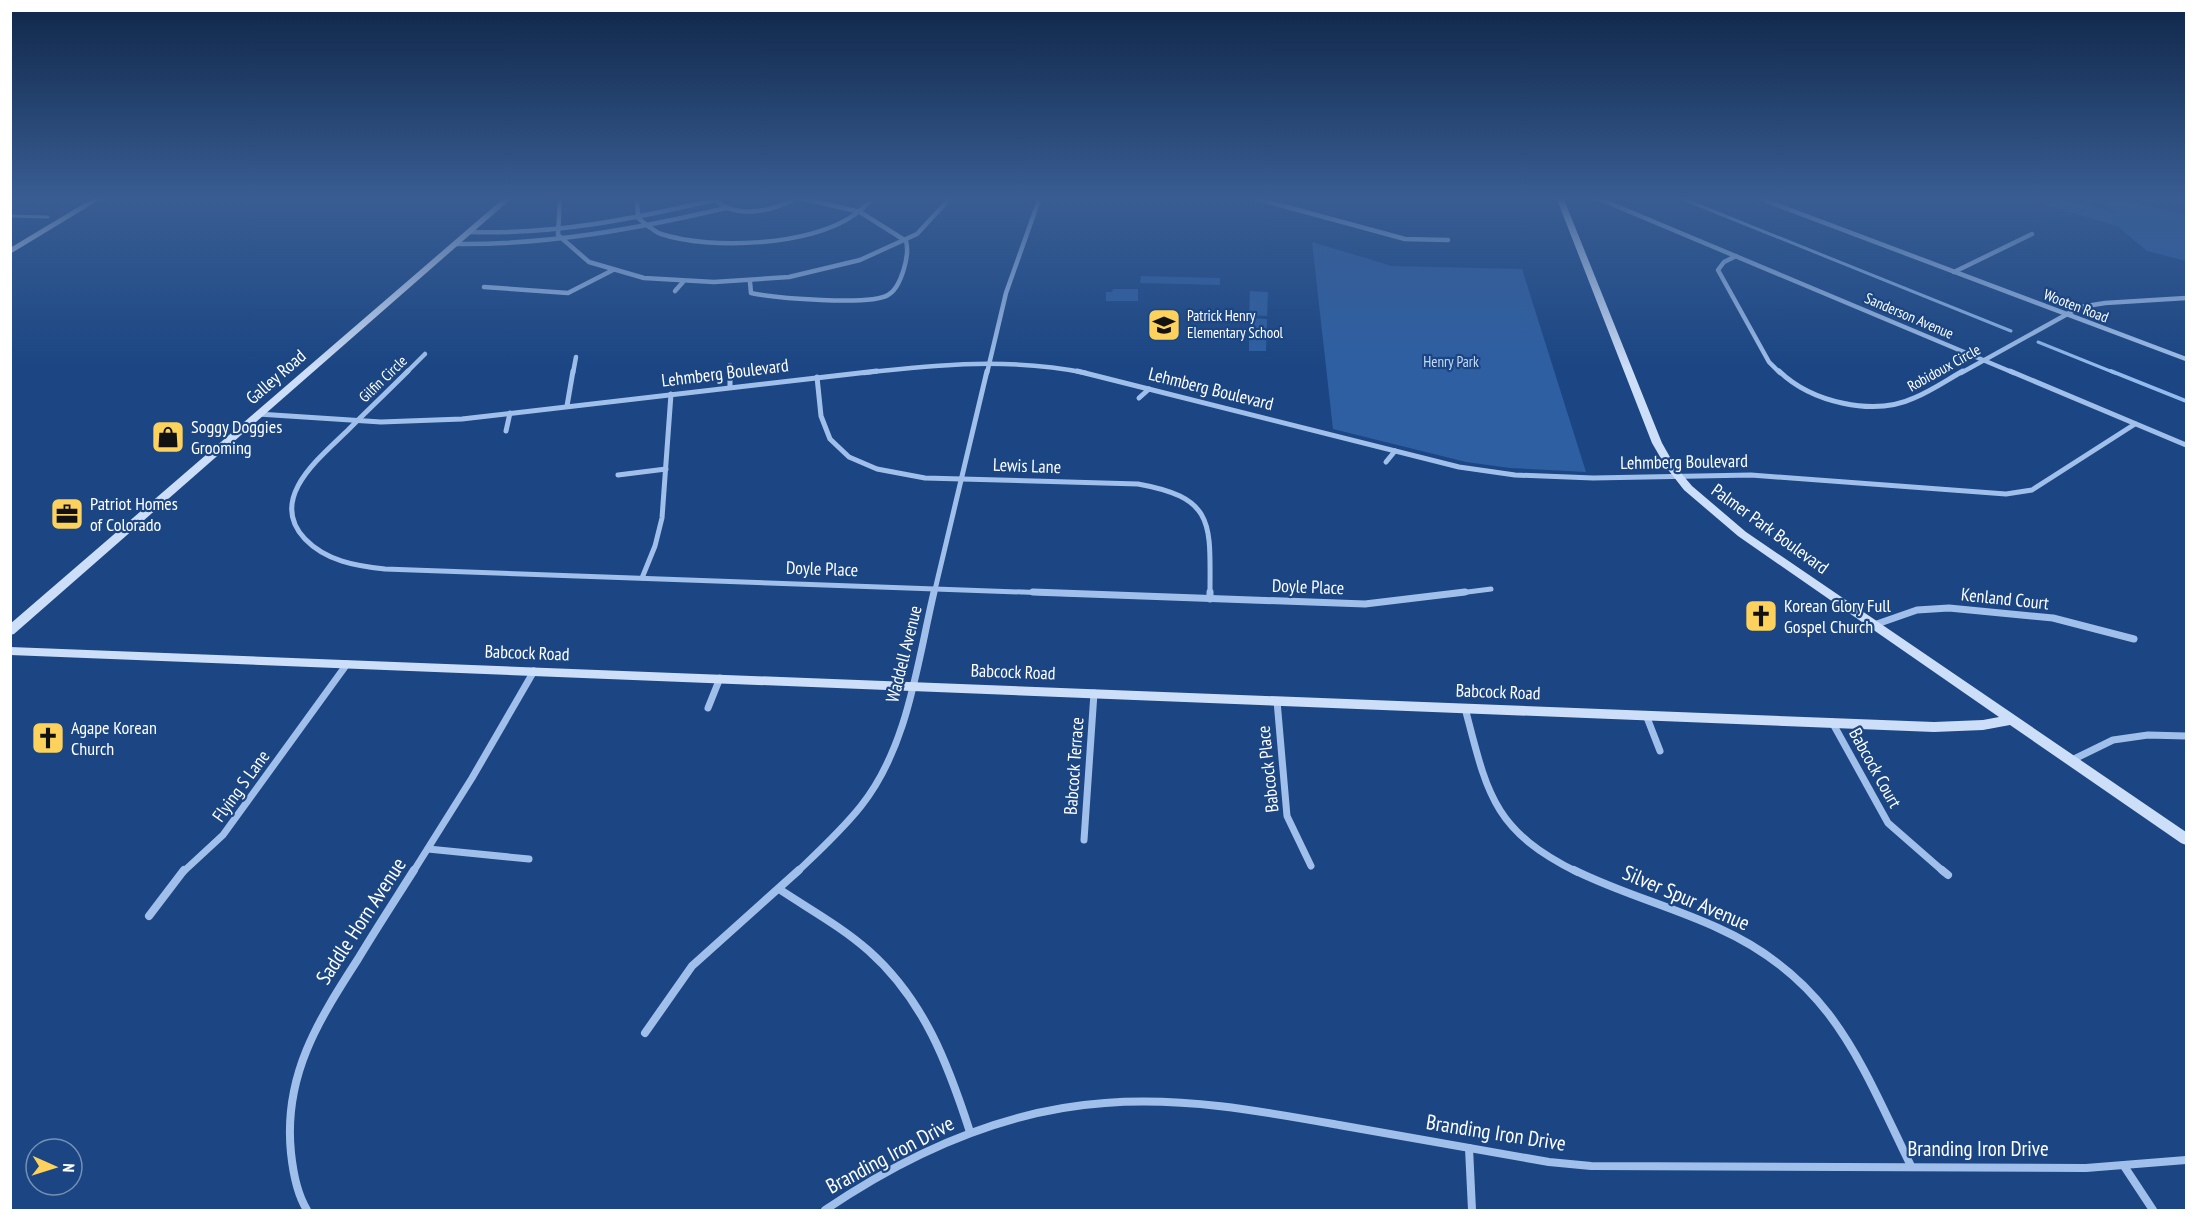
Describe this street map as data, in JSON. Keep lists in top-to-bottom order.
{
  "streets": {
    "main road": ["Galley Road", "Palmer Park Boulevard", "Babcock Road"],
    "street": [
      "Wooten Road",
      "Sanderson Avenue",
      "Robidoux Circle",
      "Lehmberg Boulevard",
      "Gilfin Circle",
      "Lewis Lane",
      "Doyle Place",
      "Kenland Court",
      "Waddell Avenue",
      "Babcock Terrace",
      "Babcock Court",
      "Babcock Place",
      "Flying S Lane",
      "Silver Spur Avenue",
      "Saddle Horn Avenue",
      "Branding Iron Drive"
    ]
  },
  "crossings": [
    ["Wooten Road", "Robidoux Circle"],
    ["Sanderson Avenue", "Robidoux Circle"],
    ["Sanderson Avenue", "Lehmberg Boulevard"],
    ["Lehmberg Boulevard", "Galley Road"],
    ["Lehmberg Boulevard", "Gilfin Circle"],
    ["Lehmberg Boulevard", "Lewis Lane"],
    ["Lehmberg Boulevard", "Palmer Park Boulevard"],
    ["Lehmberg Boulevard", "Doyle Place"],
    ["Lehmberg Boulevard", "Waddell Avenue"],
    ["Gilfin Circle", "Doyle Place"],
    ["Lewis Lane", "Doyle Place"],
    ["Lewis Lane", "Waddell Avenue"],
    ["Palmer Park Boulevard", "Kenland Court"],
    ["Palmer Park Boulevard", "Babcock Road"],
    ["Doyle Place", "Waddell Avenue"],
    ["Babcock Road", "Waddell Avenue"],
    ["Babcock Road", "Babcock Terrace"],
    ["Babcock Road", "Babcock Court"],
    ["Babcock Road", "Babcock Place"],
    ["Babcock Road", "Flying S Lane"],
    ["Babcock Road", "Silver Spur Avenue"],
    ["Babcock Road", "Saddle Horn Avenue"],
    ["Silver Spur Avenue", "Branding Iron Drive"]
  ],
  "parks": ["Henry Park"],
  "places": {
    "school or university": ["Patrick Henry Elementary School"],
    "shop": ["Soggy Doggies Grooming"],
    "office": ["Patriot Homes of Colorado"],
    "church": ["Korean Glory Full Gospel Church", "Agape Korean Church"]
  },
  "north": "right"
}
